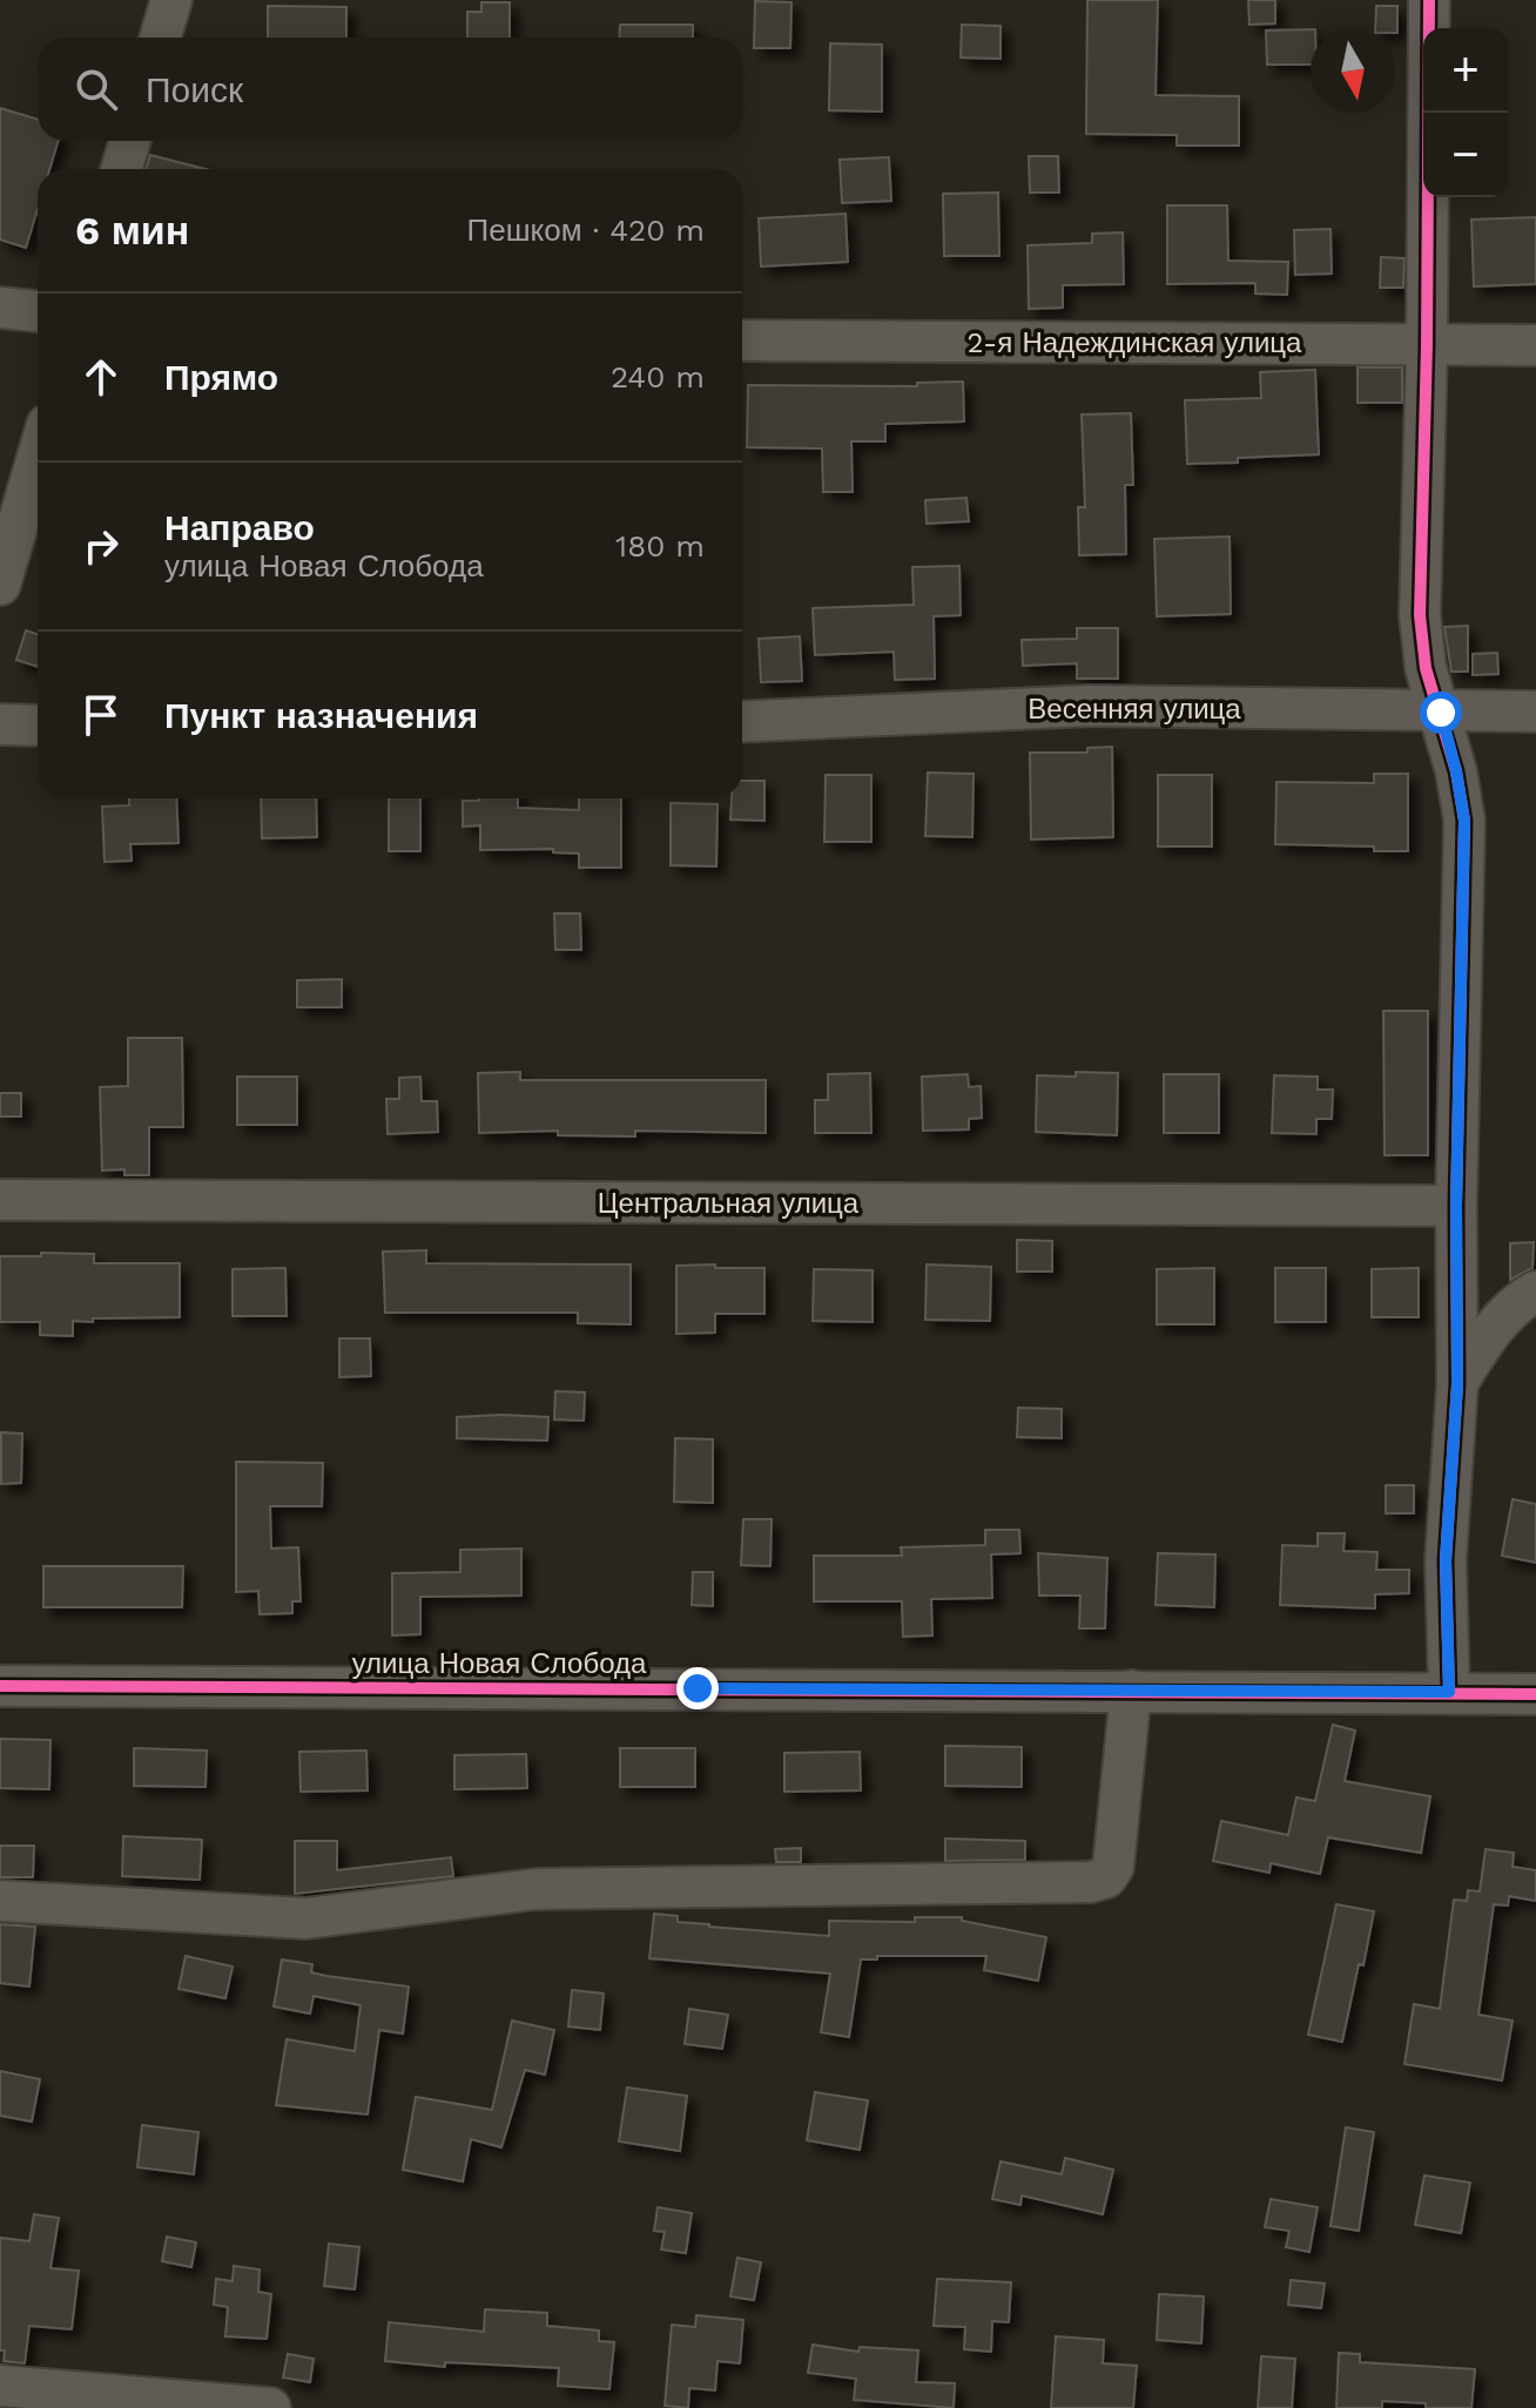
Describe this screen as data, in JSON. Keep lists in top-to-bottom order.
{
  "streets": {
    "street": [
      "2-я Надеждинская улица",
      "Весенняя улица",
      "Центральная улица",
      "улица Новая Слобода"
    ]
  },
  "north": "bottom",
  "page": {
    "map_buttons": ["+", "−"],
    "search": "Поиск",
    "heading": ["6 мин", "Пешком · 420 m"],
    "list": [
      ["Прямо", "240 m"],
      ["Направо", "улица Новая Слобода", "180 m"],
      "Пункт назначения"
    ]
  }
}
